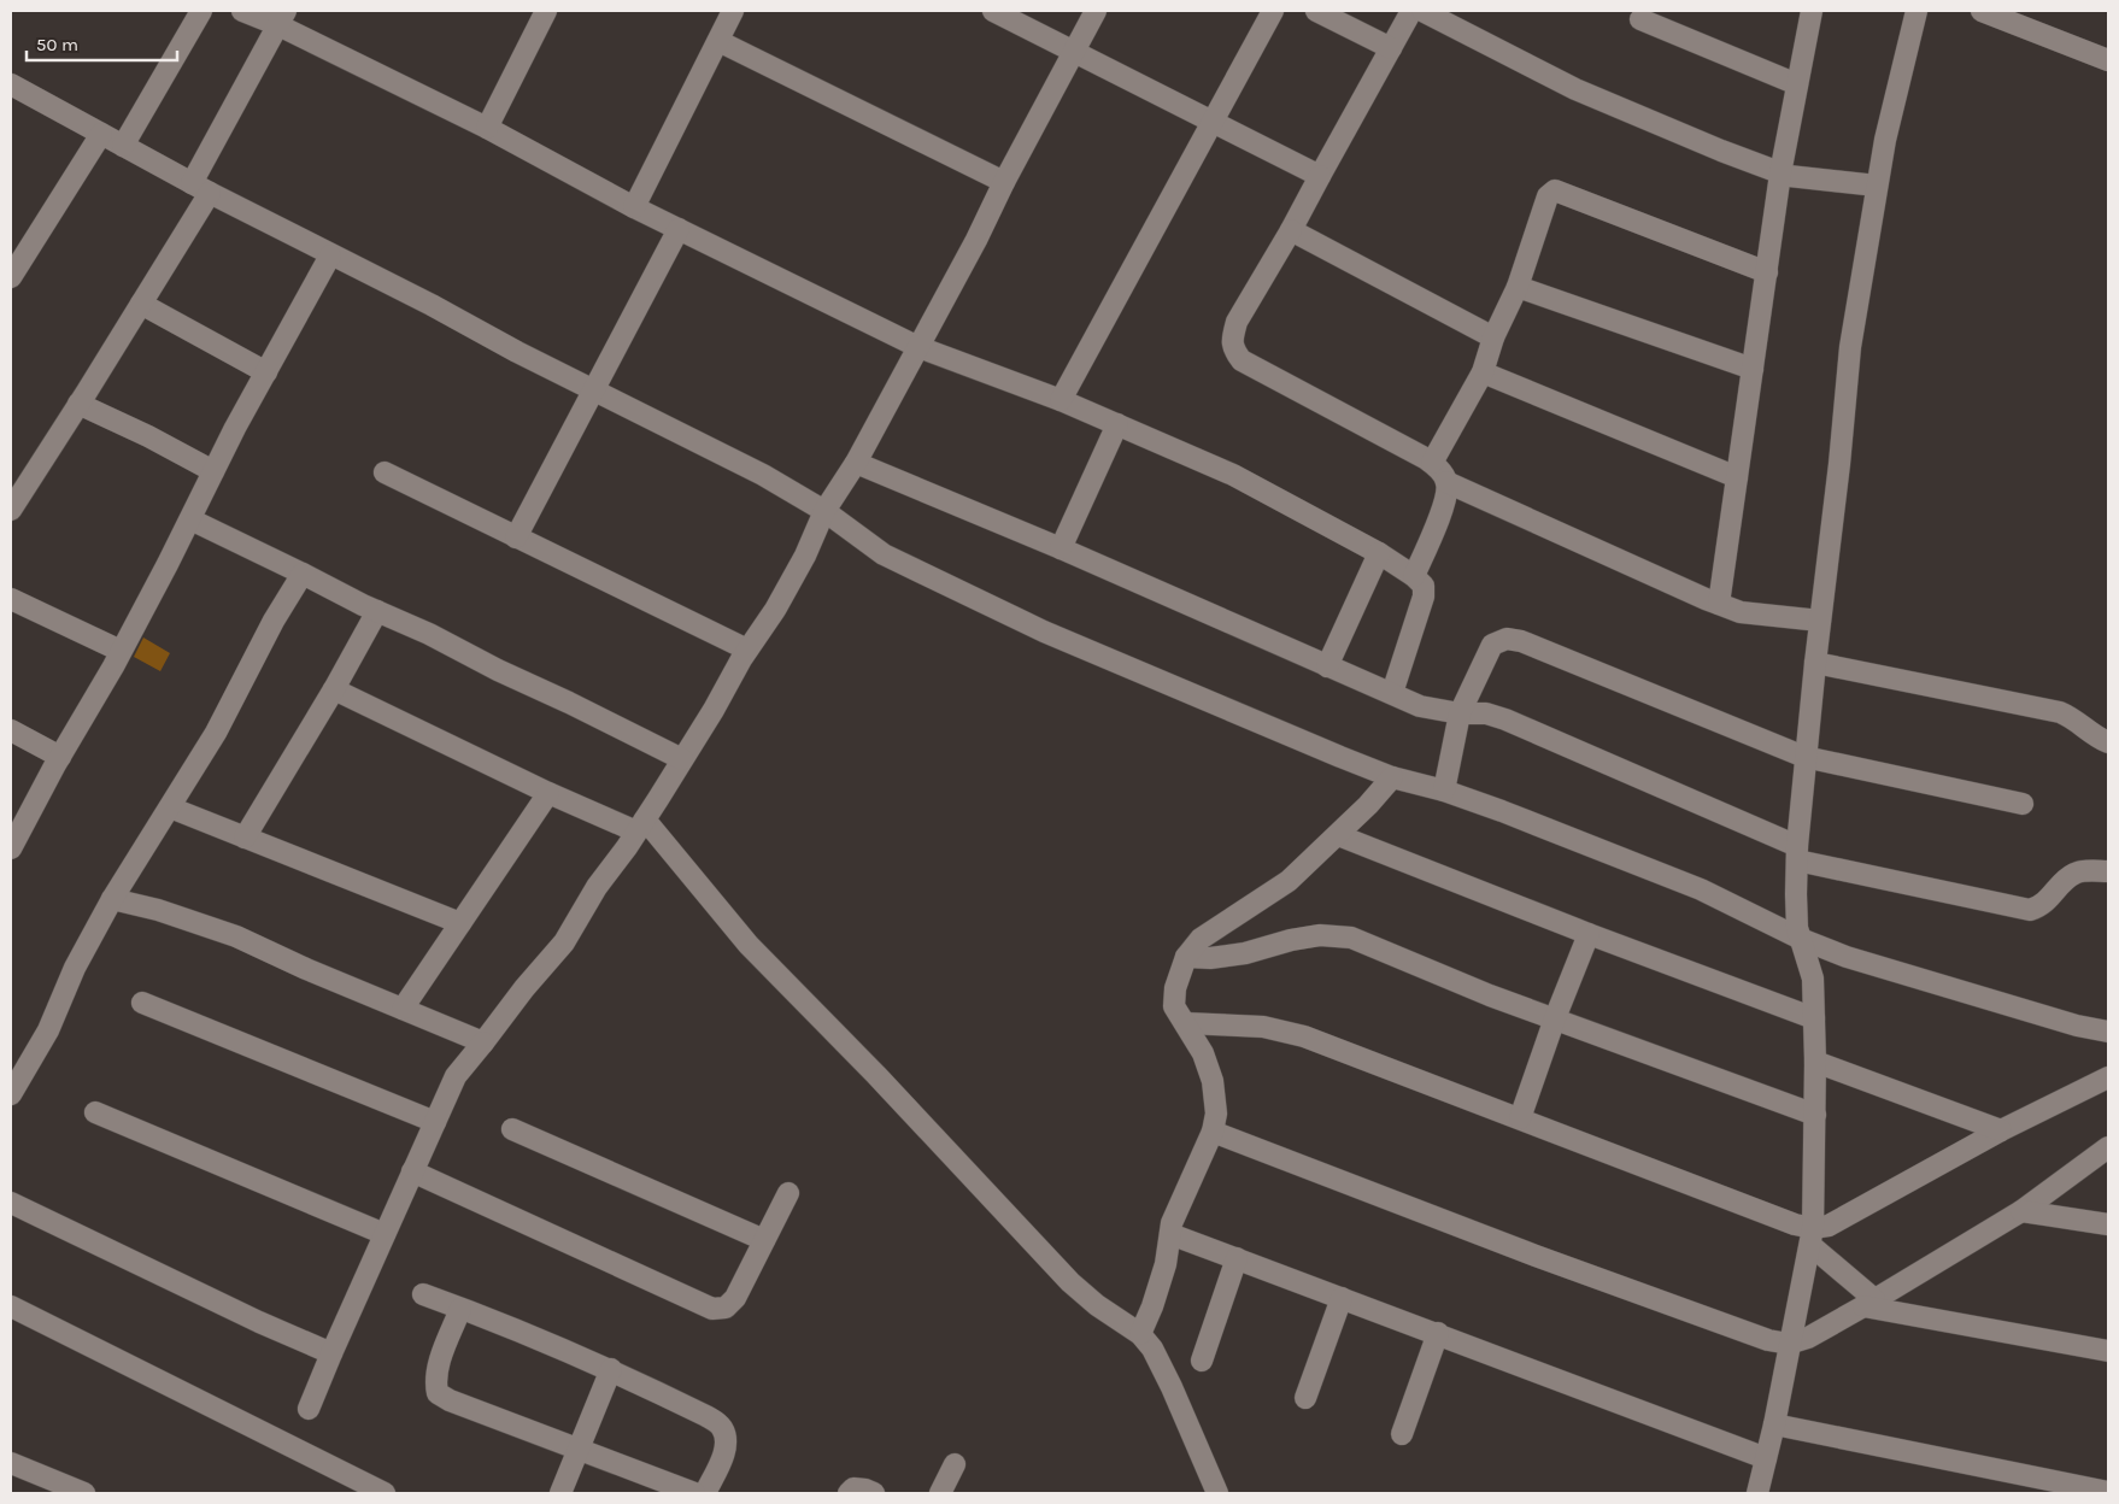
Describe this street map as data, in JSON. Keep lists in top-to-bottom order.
{
  "scale_bar": "50 m"
}
